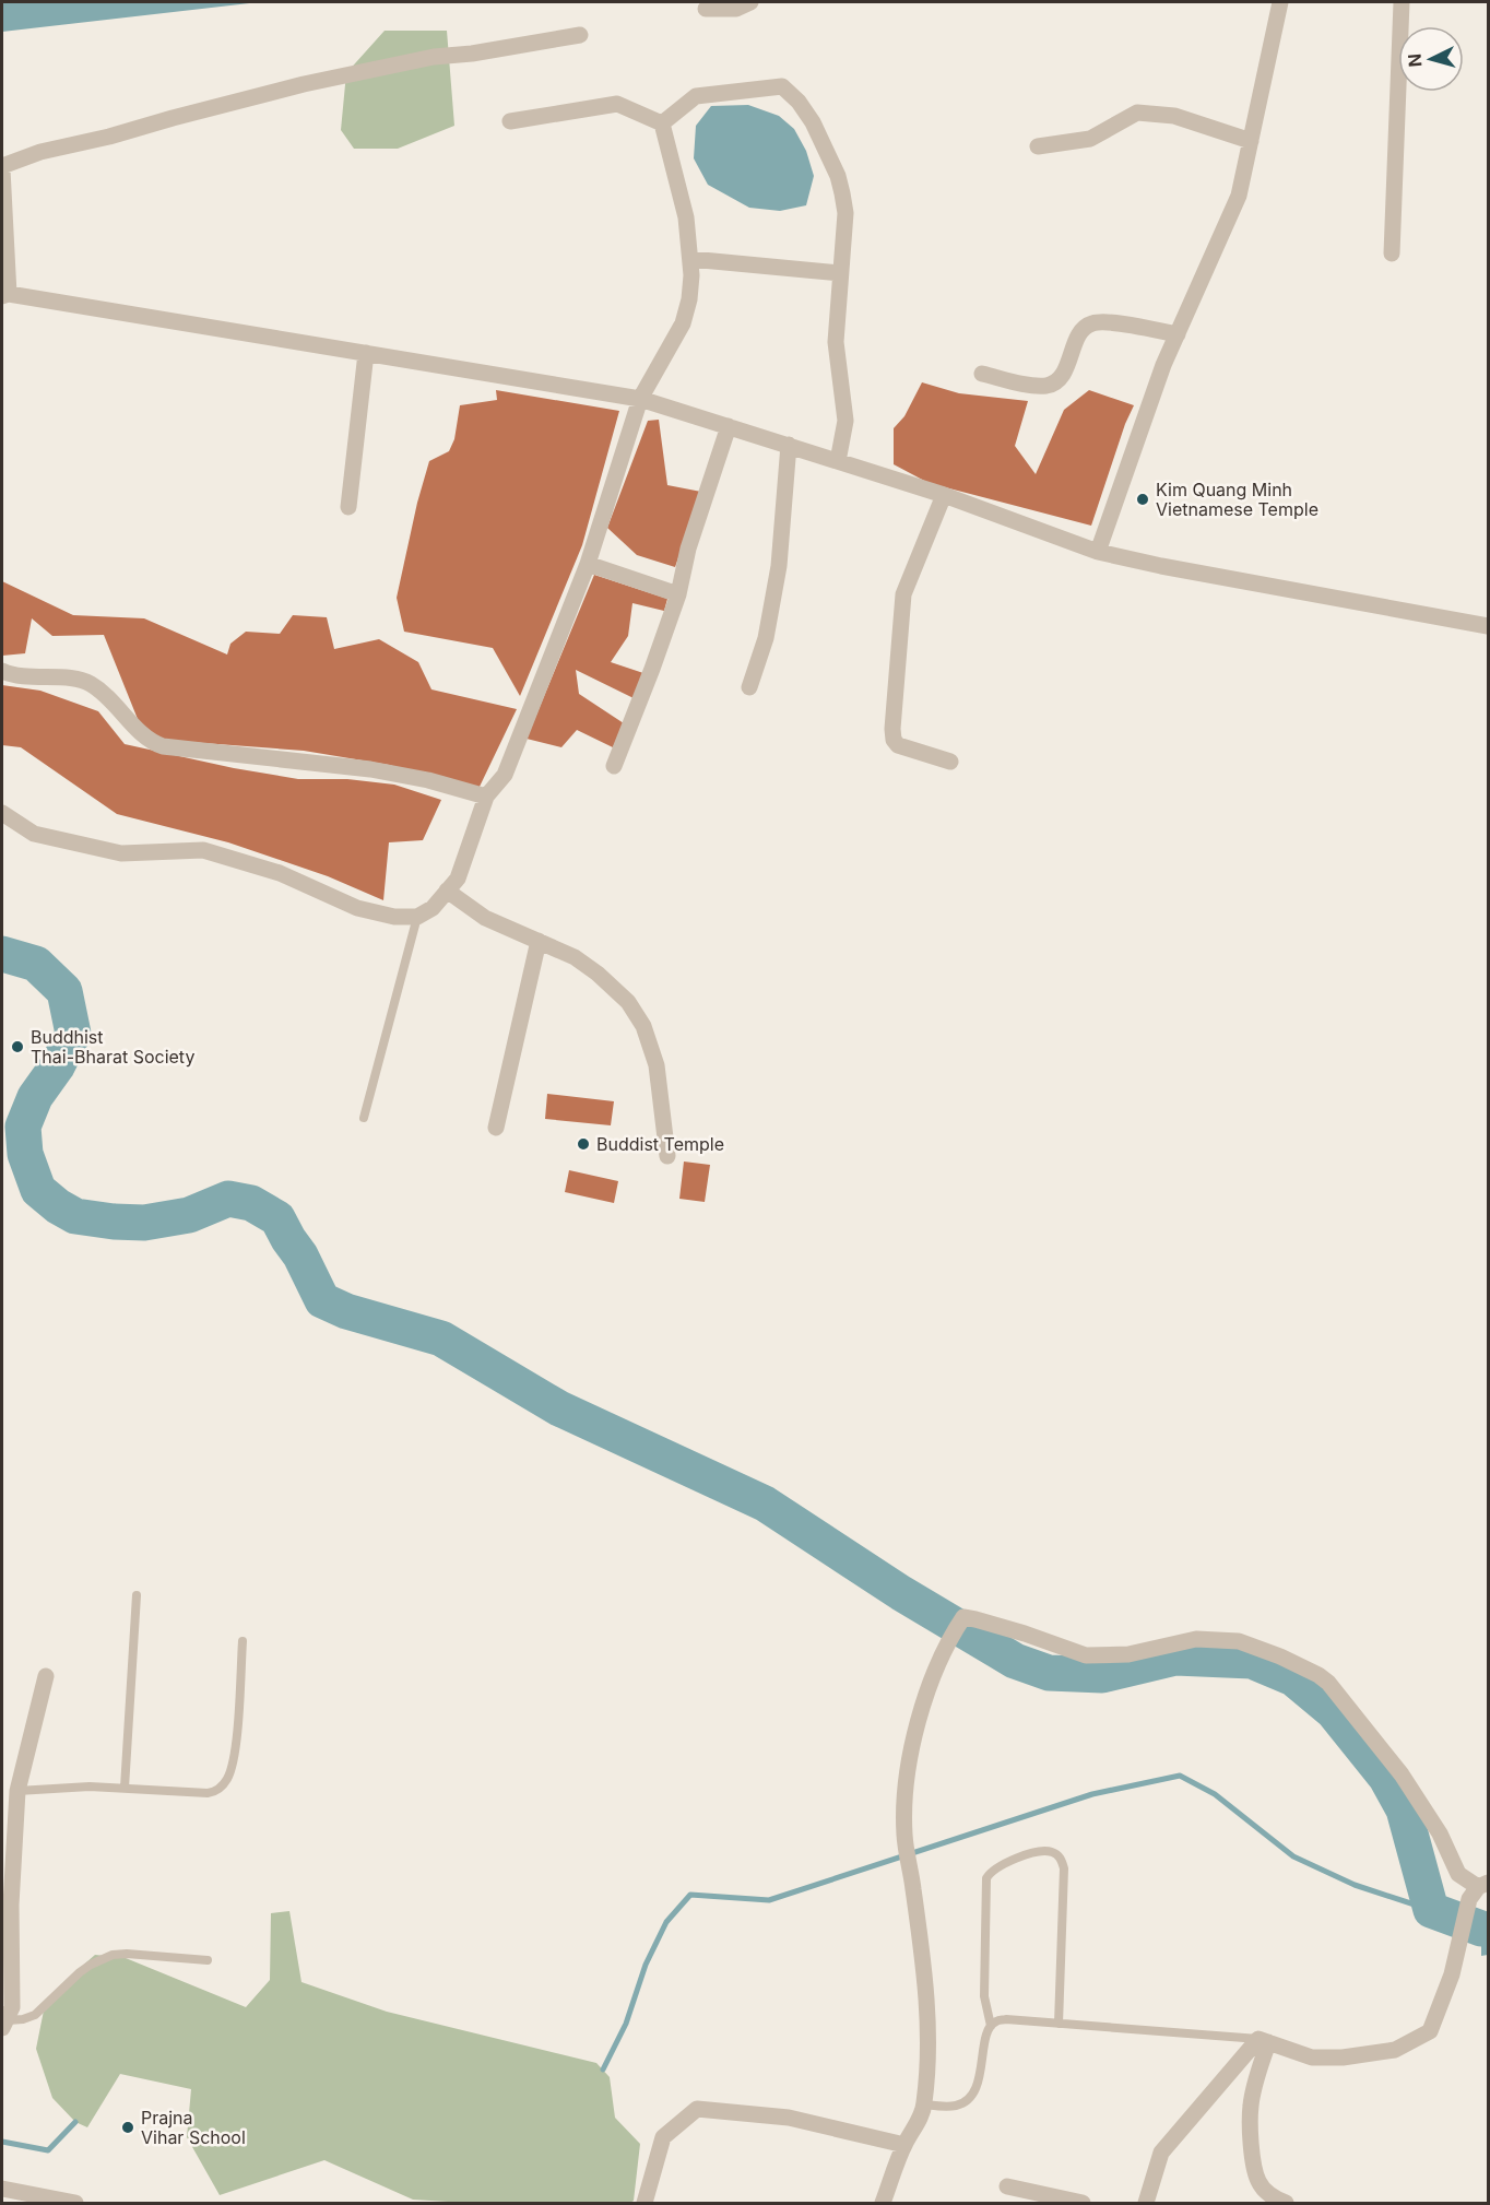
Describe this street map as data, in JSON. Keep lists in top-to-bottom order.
{
  "places": [
    "Kim Quang Minh Vietnamese Temple",
    "Buddhist Thai-Bharat Society",
    "Buddist Temple",
    "Prajna Vihar School"
  ],
  "north": "left"
}
